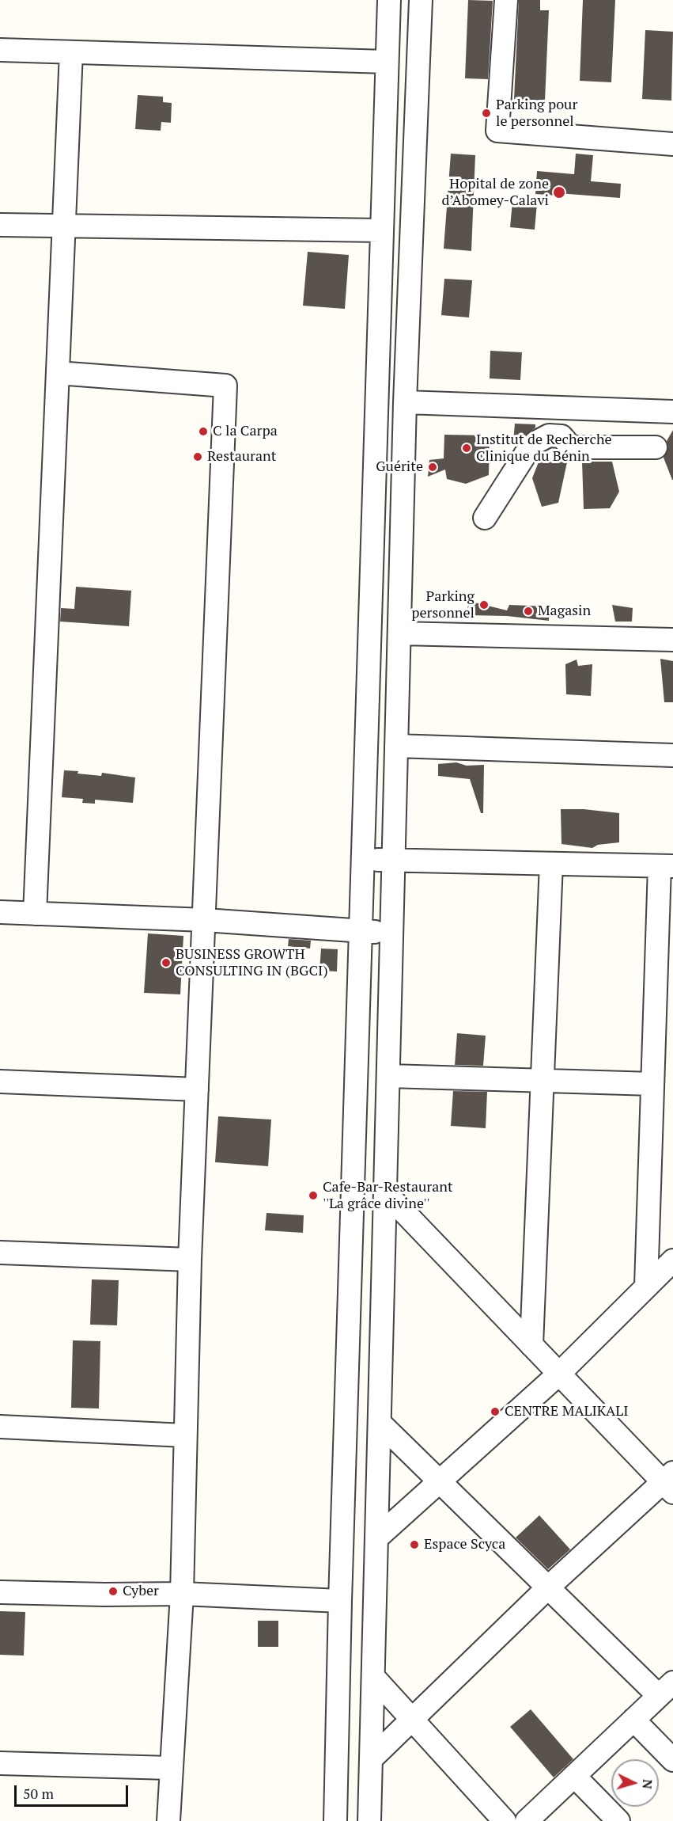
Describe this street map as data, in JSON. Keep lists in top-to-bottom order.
{
  "places": [
    "Parking pour le personnel",
    "Hopital de zone d’Abomey-Calavi",
    "C la Carpa",
    "Institut de Recherche Clinique du Bénin",
    "Restaurant",
    "Guérite",
    "Parking personnel",
    "Magasin",
    "BUSINESS GROWTH CONSULTING IN (BGCI)",
    "Cafe-Bar-Restaurant ''La grâce divine''",
    "CENTRE MALIKALI",
    "Espace Scyca",
    "Cyber"
  ],
  "scale_bar": "50 m",
  "north": "right"
}
